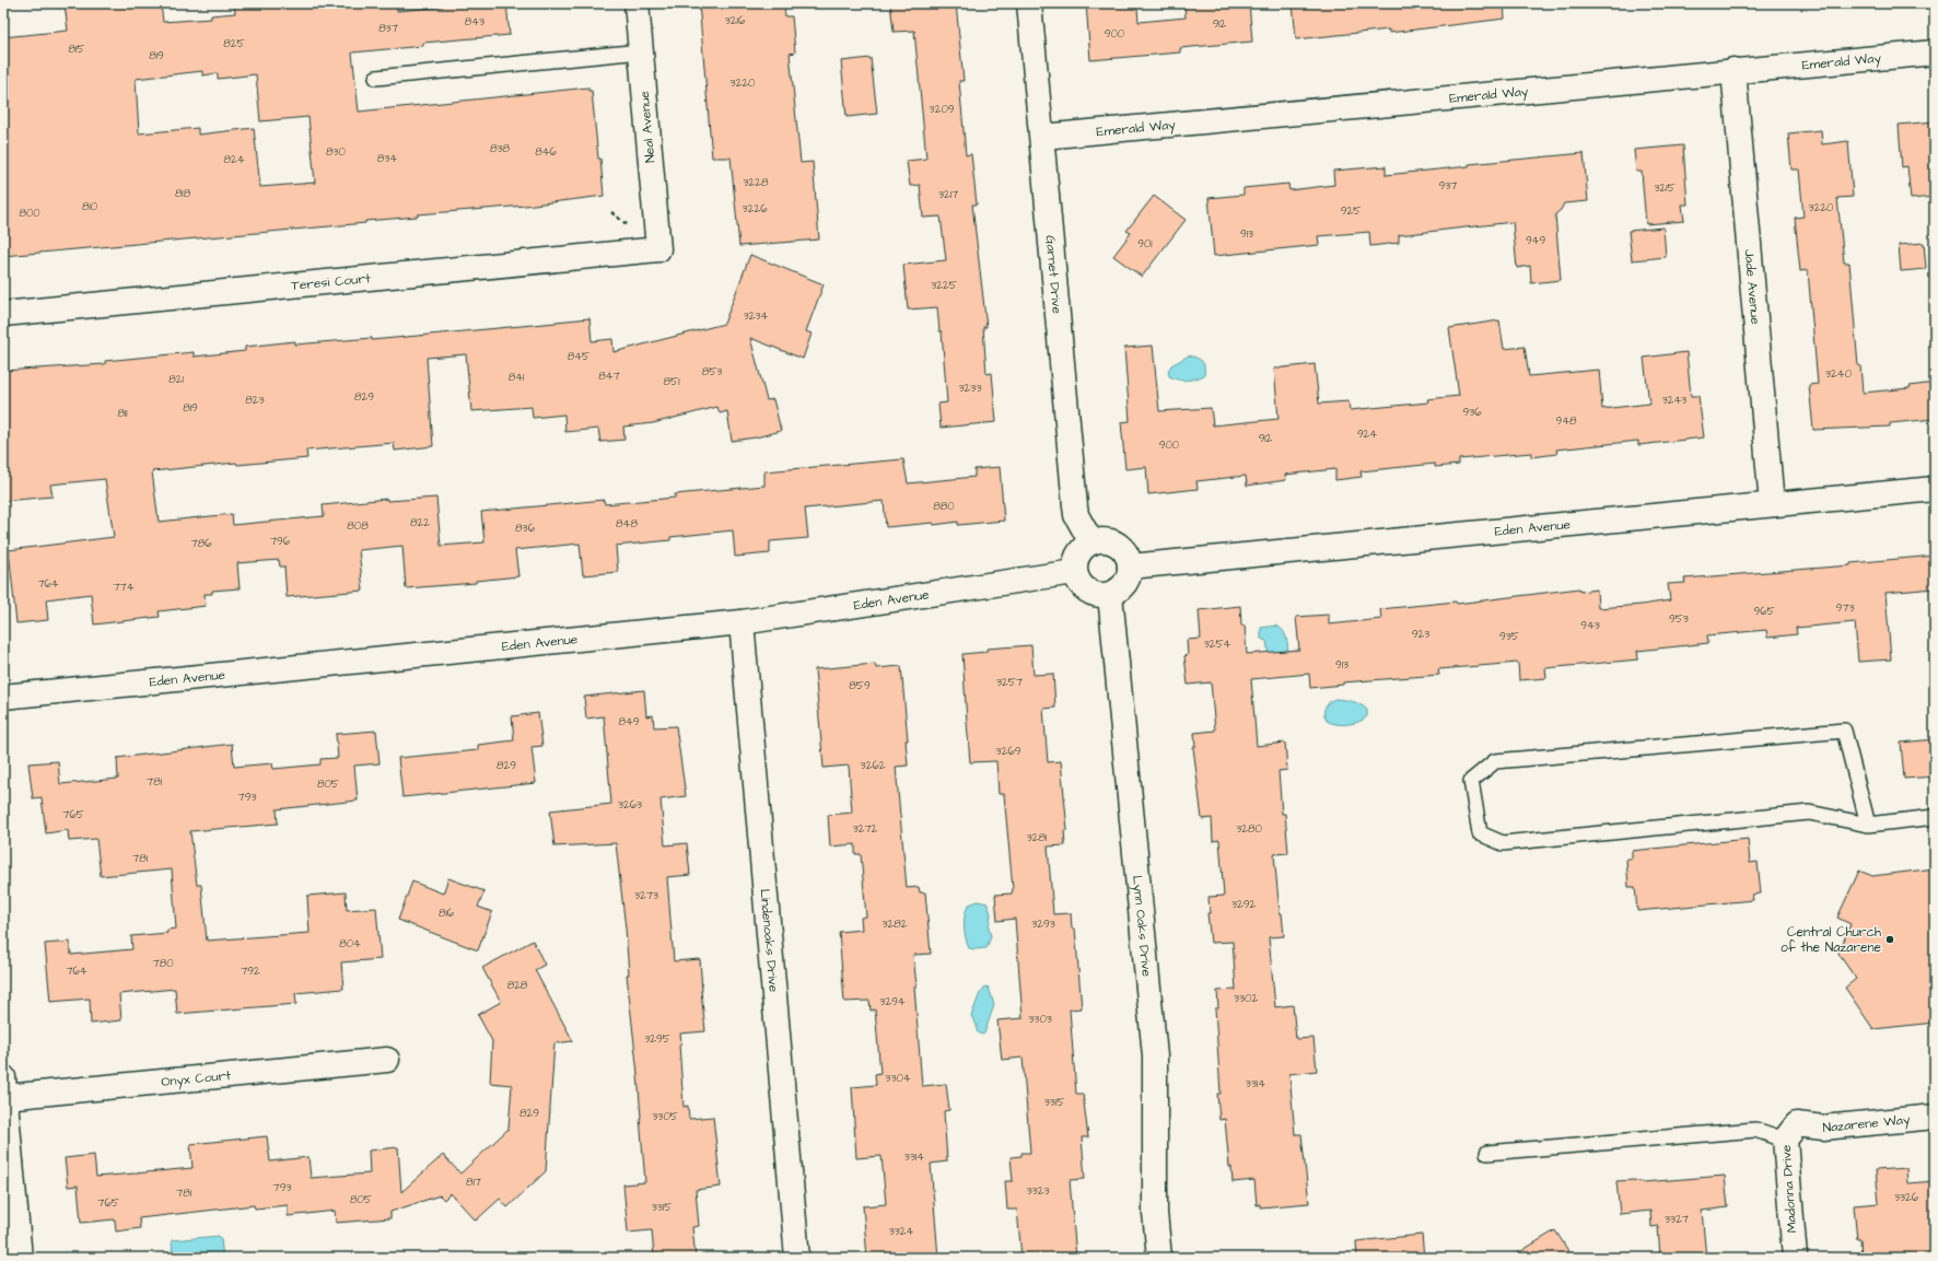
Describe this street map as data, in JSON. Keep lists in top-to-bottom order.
{
  "streets": {
    "street": [
      "Emerald Way",
      "Neal Avenue",
      "Garnet Drive",
      "Teresi Court",
      "Jade Avenue",
      "Eden Avenue",
      "Lynn Oaks Drive",
      "Lindenoaks Drive",
      "Onyx Court",
      "Nazarene Way",
      "Madonna Drive"
    ]
  },
  "crossings": [
    ["Emerald Way", "Garnet Drive"],
    ["Emerald Way", "Jade Avenue"],
    ["Neal Avenue", "Teresi Court"],
    ["Garnet Drive", "Eden Avenue"],
    ["Garnet Drive", "Lynn Oaks Drive"],
    ["Jade Avenue", "Eden Avenue"],
    ["Eden Avenue", "Lynn Oaks Drive"],
    ["Eden Avenue", "Lindenoaks Drive"],
    ["Nazarene Way", "Madonna Drive"]
  ],
  "places": ["Central Church of the Nazarene"],
  "house_numbers": [
    "3216",
    "843",
    "912",
    "837",
    "900",
    "825",
    "815",
    "819",
    "3220",
    "3209",
    "838",
    "830",
    "846",
    "834",
    "824",
    "3228",
    "937",
    "3215",
    "818",
    "3217",
    "810",
    "3220",
    "3226",
    "925",
    "800",
    "913",
    "949",
    "901",
    "3225",
    "3234",
    "845",
    "853",
    "3240",
    "847",
    "841",
    "821",
    "851",
    "3233",
    "829",
    "823",
    "3243",
    "819",
    "936",
    "811",
    "948",
    "924",
    "912",
    "900",
    "880",
    "822",
    "848",
    "808",
    "836",
    "796",
    "786",
    "764",
    "774",
    "973",
    "965",
    "953",
    "943",
    "923",
    "935",
    "3254",
    "913",
    "3257",
    "859",
    "849",
    "3269",
    "829",
    "3262",
    "781",
    "805",
    "793",
    "3263",
    "765",
    "3272",
    "3280",
    "3281",
    "781",
    "3273",
    "3292",
    "816",
    "3282",
    "3293",
    "804",
    "780",
    "764",
    "792",
    "828",
    "3302",
    "3294",
    "3303",
    "3295",
    "3304",
    "3314",
    "3315",
    "829",
    "3305",
    "3314",
    "817",
    "793",
    "3323",
    "781",
    "3326",
    "805",
    "765",
    "3315",
    "3327",
    "3324"
  ]
}
